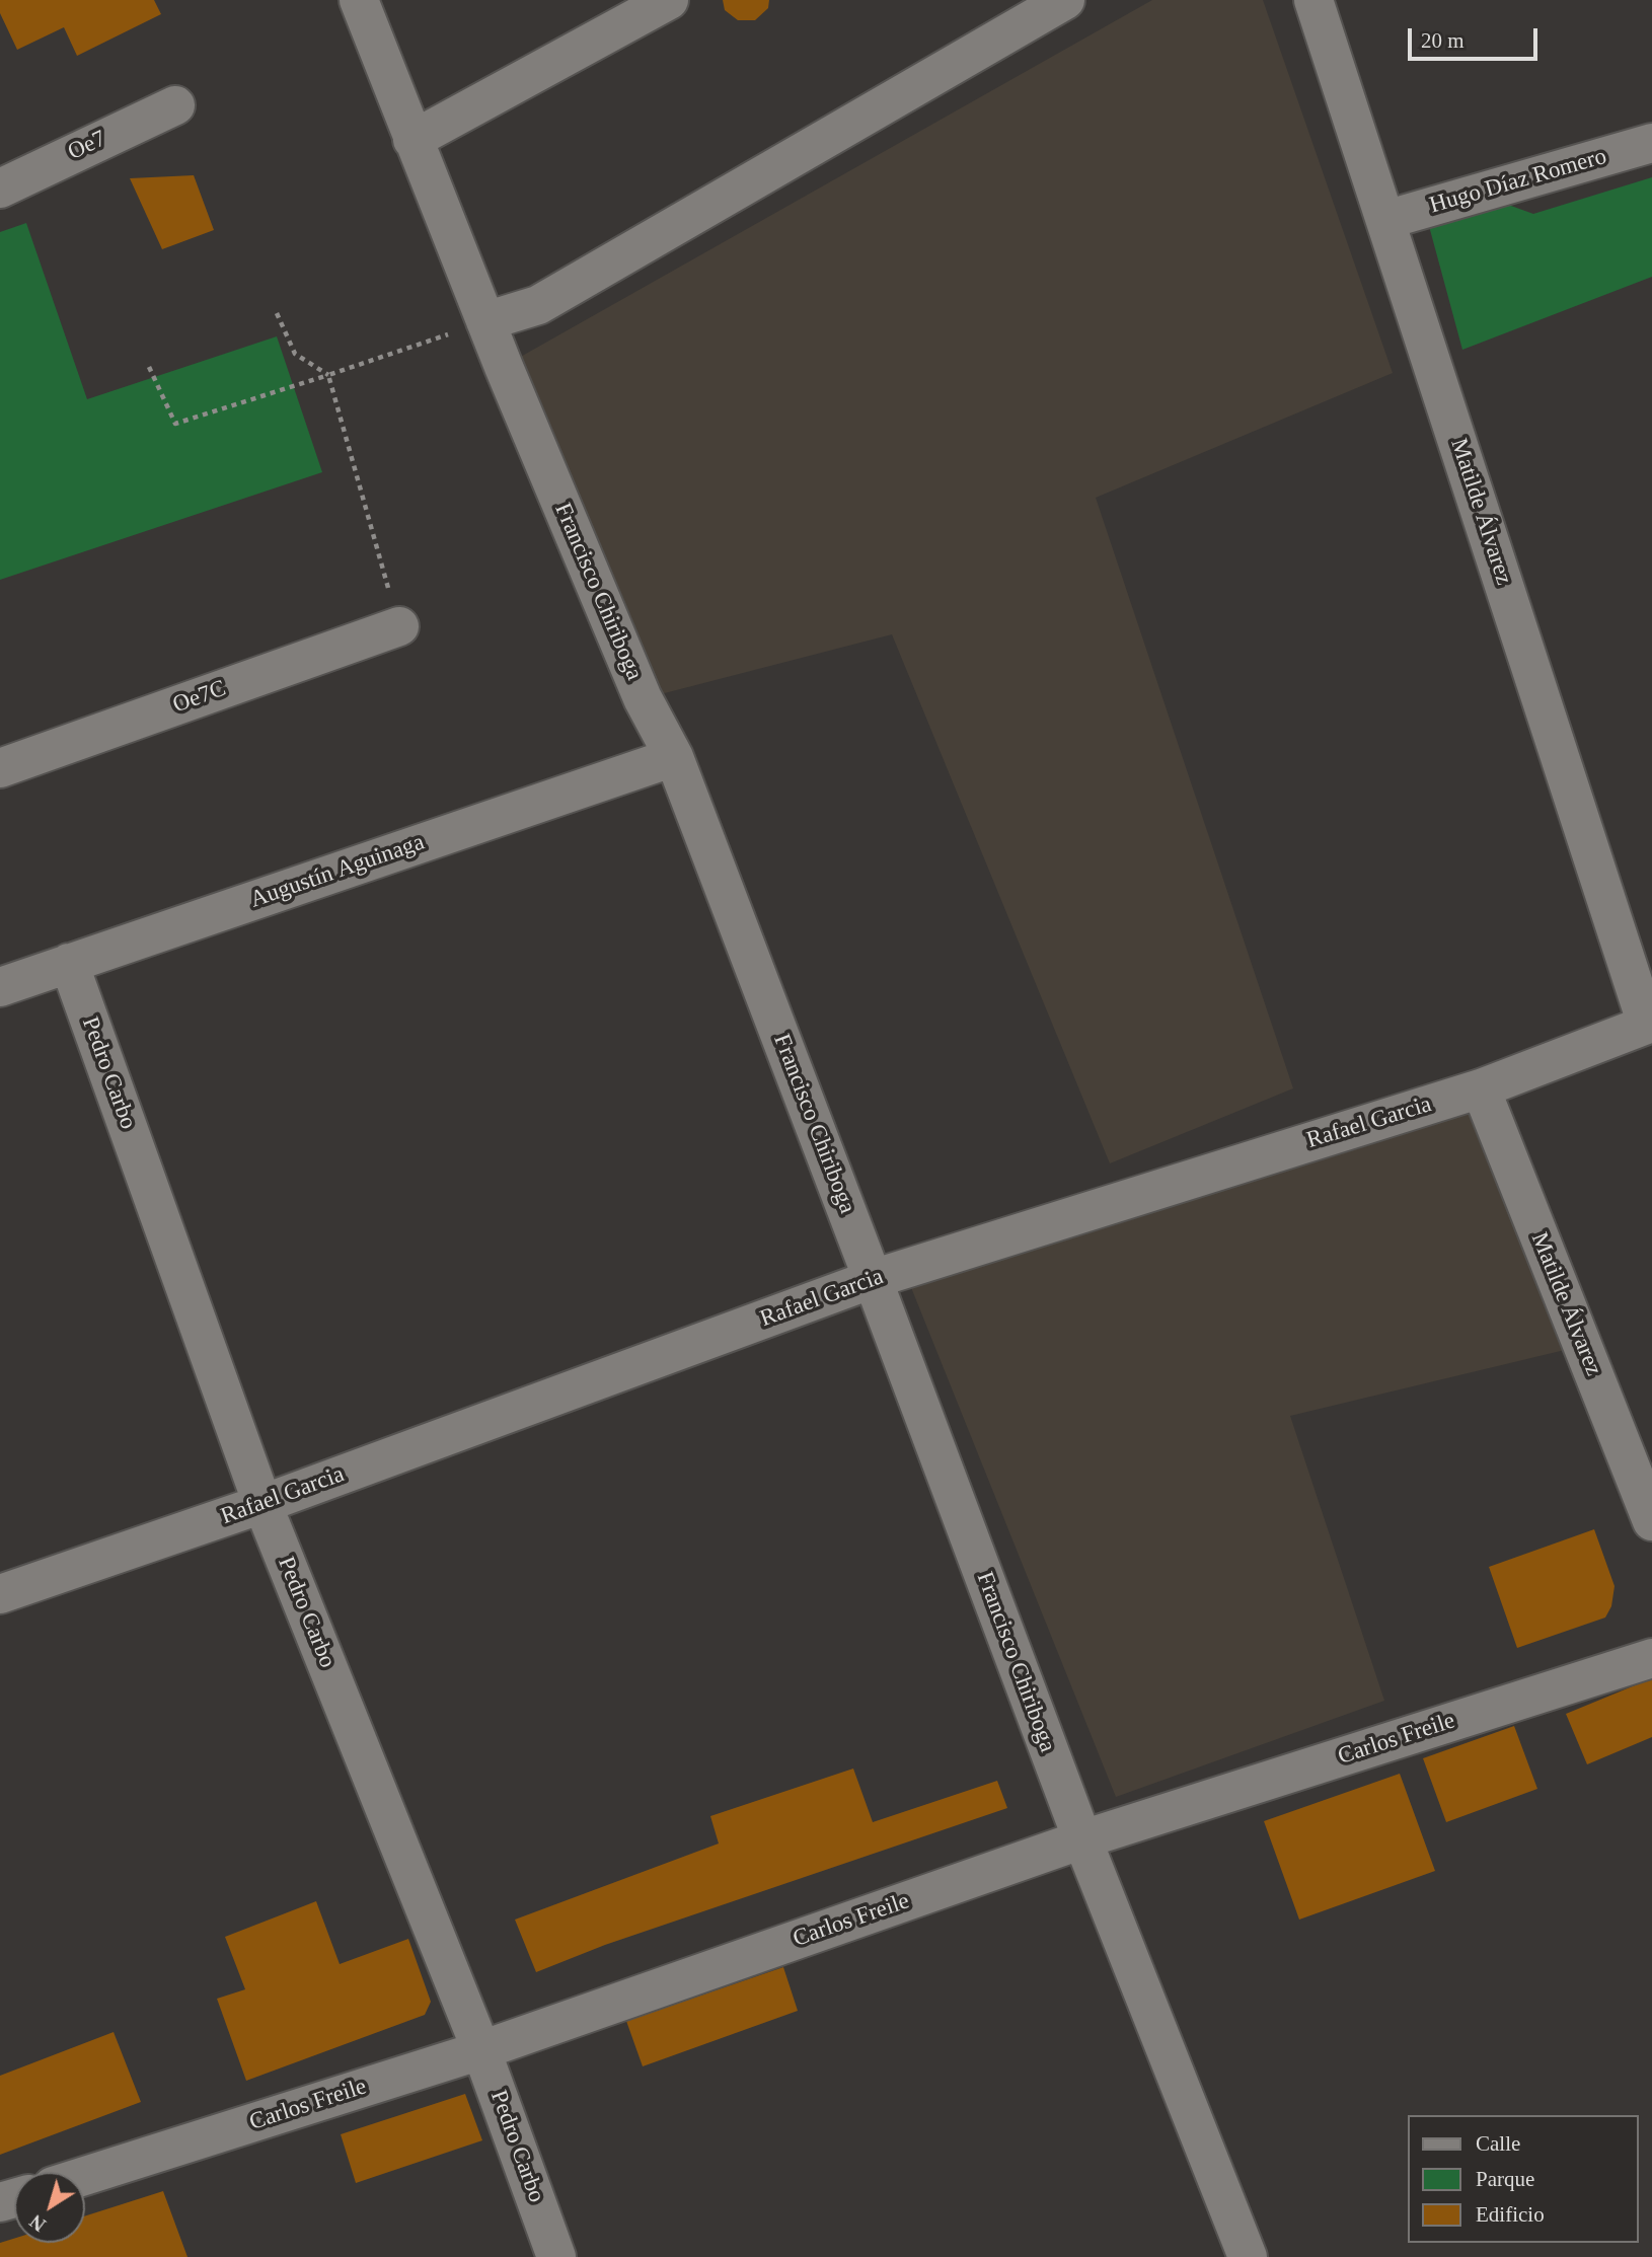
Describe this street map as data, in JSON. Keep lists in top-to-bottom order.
{
  "streets": {
    "street": [
      "Oe7",
      "Hugo Díaz Romero",
      "Matilde Álvarez",
      "Francisco Chiriboga",
      "Oe7C",
      "Augustín Aguinaga",
      "Pedro Carbo",
      "Rafael Garcia",
      "Carlos Freile"
    ]
  },
  "crossings": [
    ["Hugo Díaz Romero", "Matilde Álvarez"],
    ["Matilde Álvarez", "Rafael Garcia"],
    ["Francisco Chiriboga", "Augustín Aguinaga"],
    ["Francisco Chiriboga", "Rafael Garcia"],
    ["Francisco Chiriboga", "Carlos Freile"],
    ["Augustín Aguinaga", "Pedro Carbo"],
    ["Pedro Carbo", "Rafael Garcia"],
    ["Pedro Carbo", "Carlos Freile"]
  ],
  "legend": ["Calle", "Parque", "Edificio"],
  "scale_bar": "20 m",
  "north": "bottom left"
}
